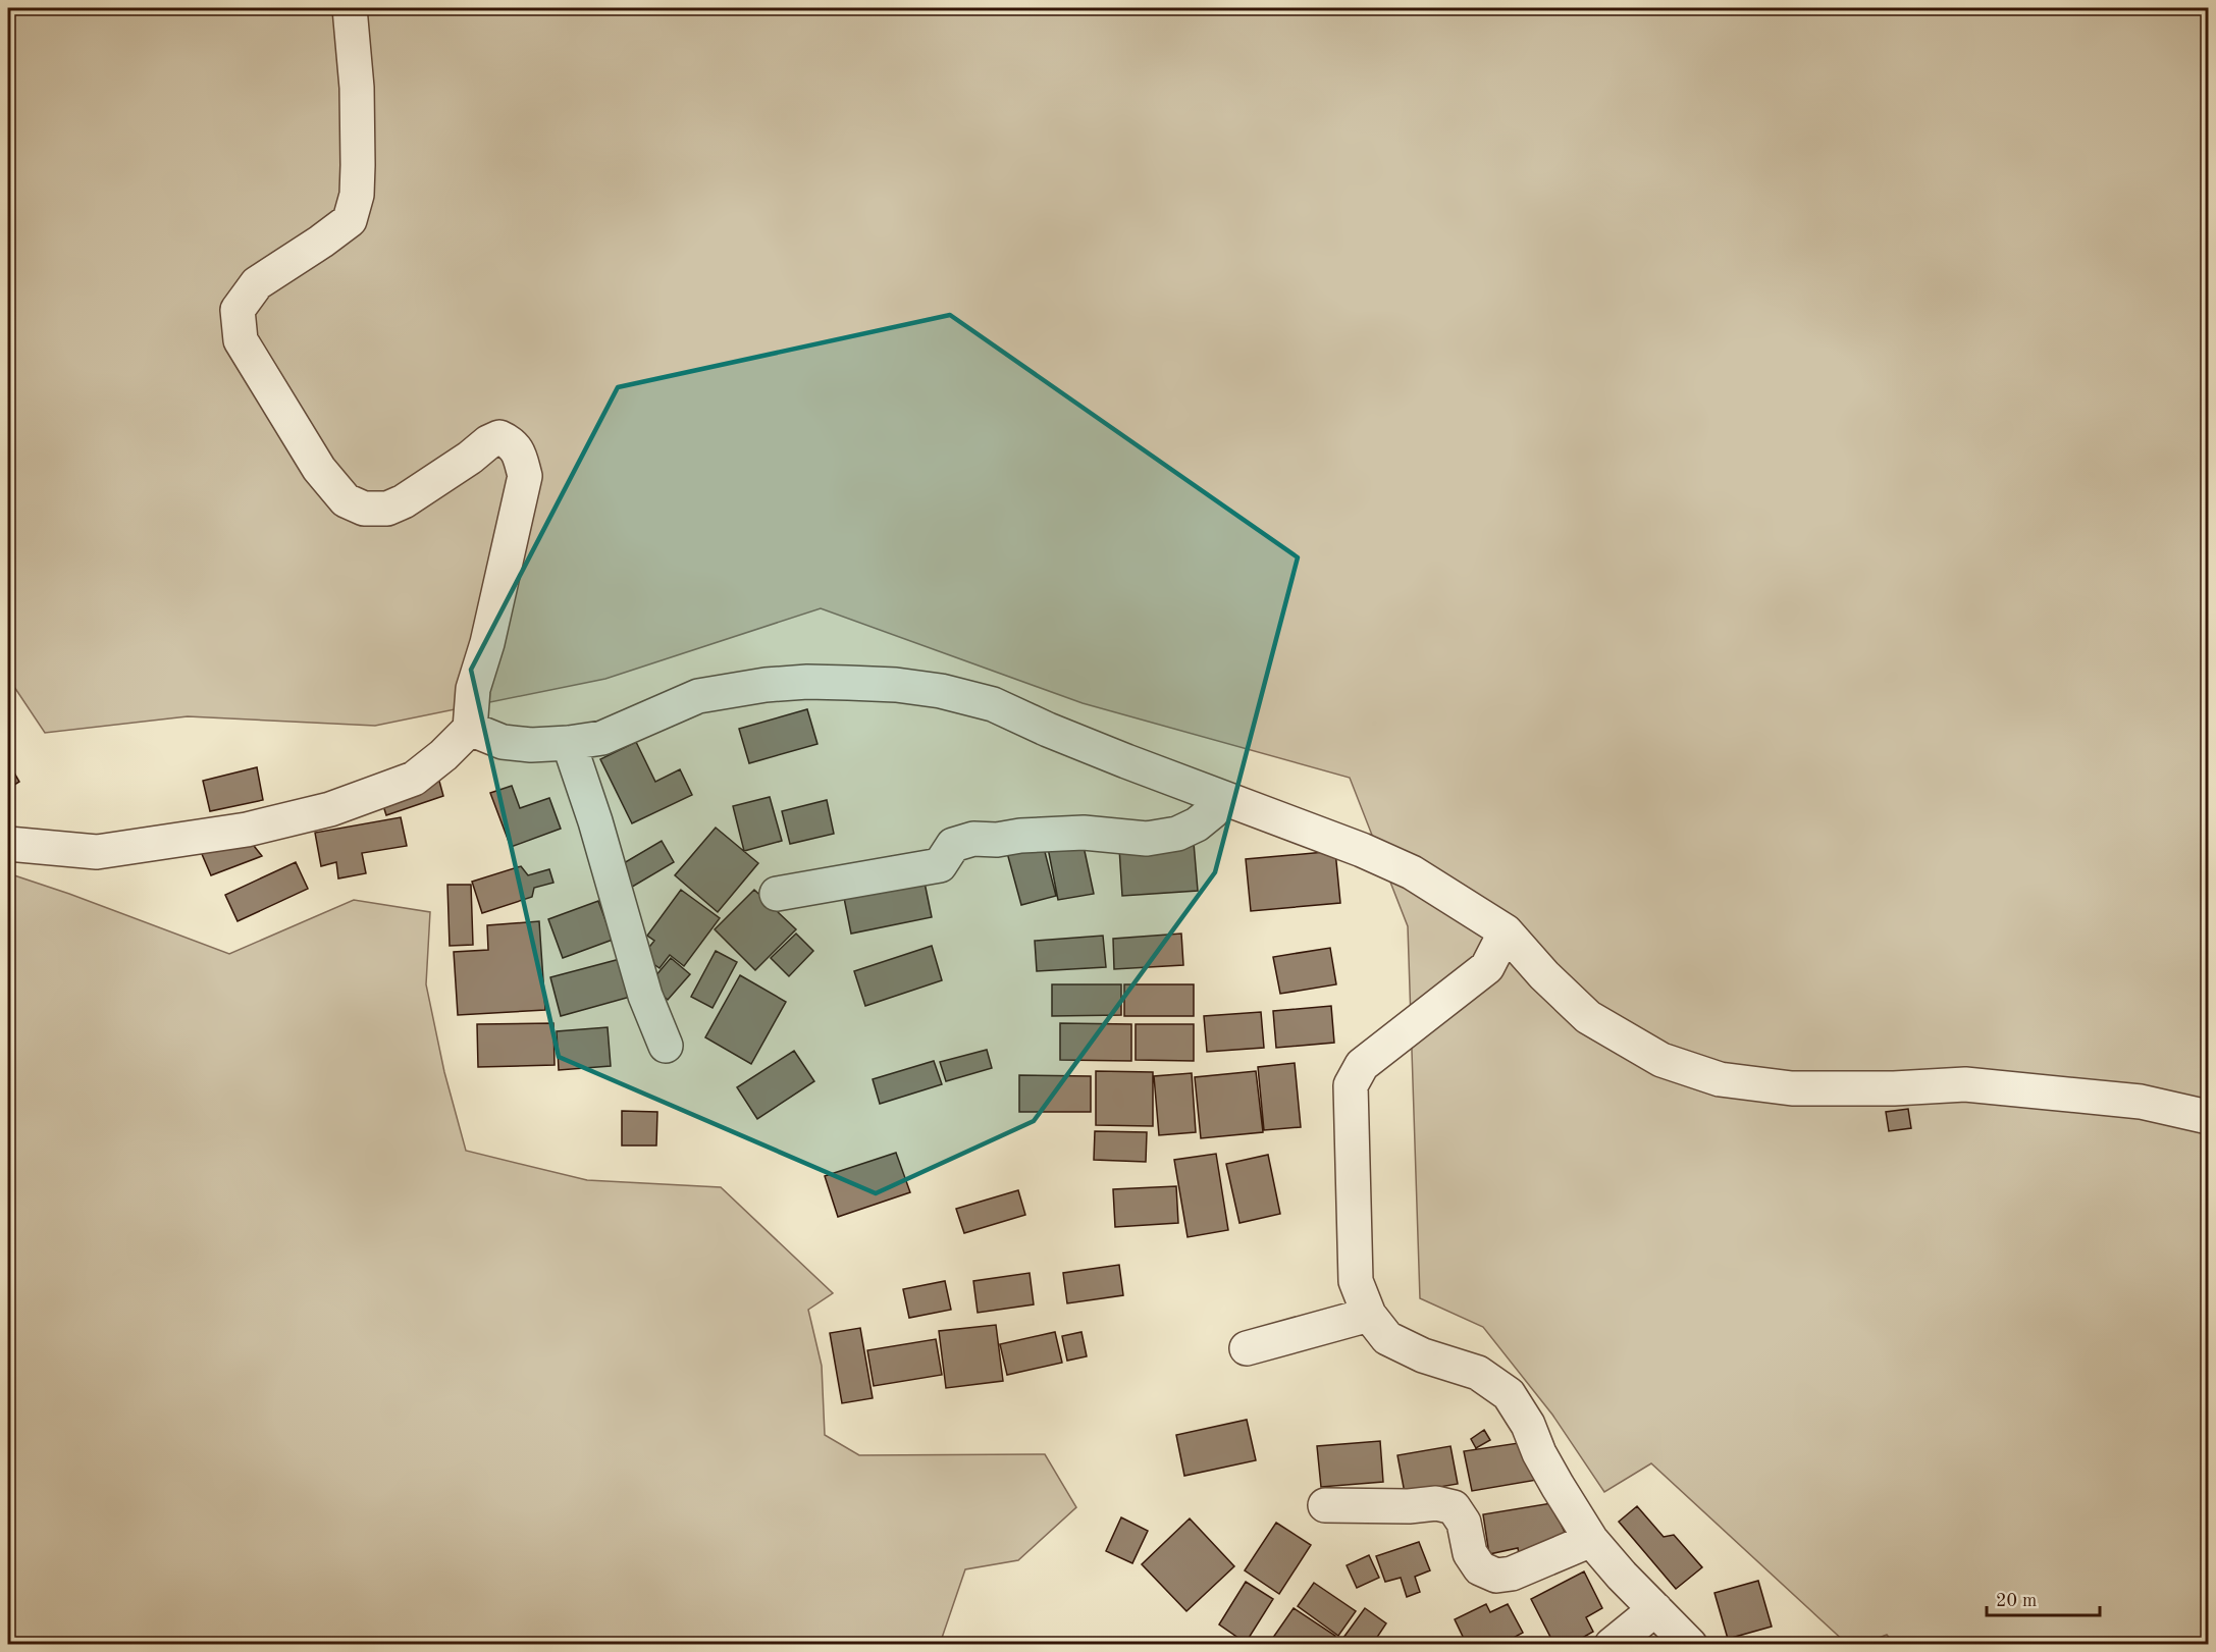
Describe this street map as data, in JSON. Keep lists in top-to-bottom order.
{
  "scale_bar": "20 m"
}
